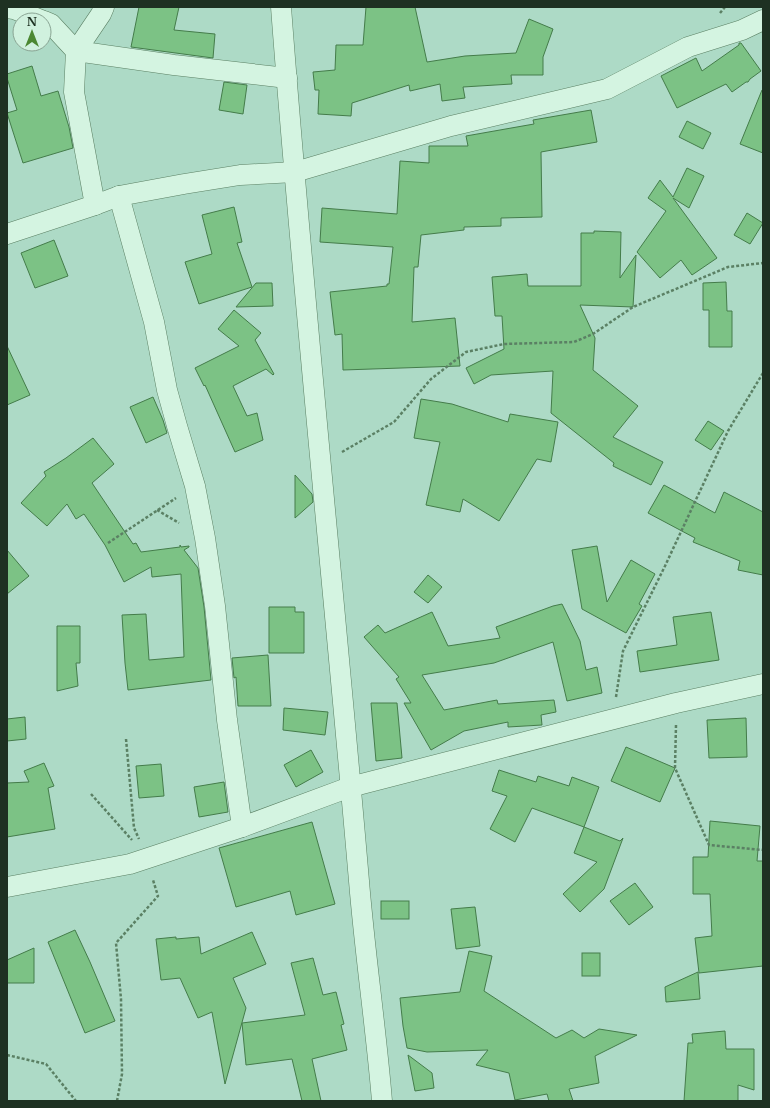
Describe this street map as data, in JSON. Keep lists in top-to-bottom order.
{
  "north": "top"
}
